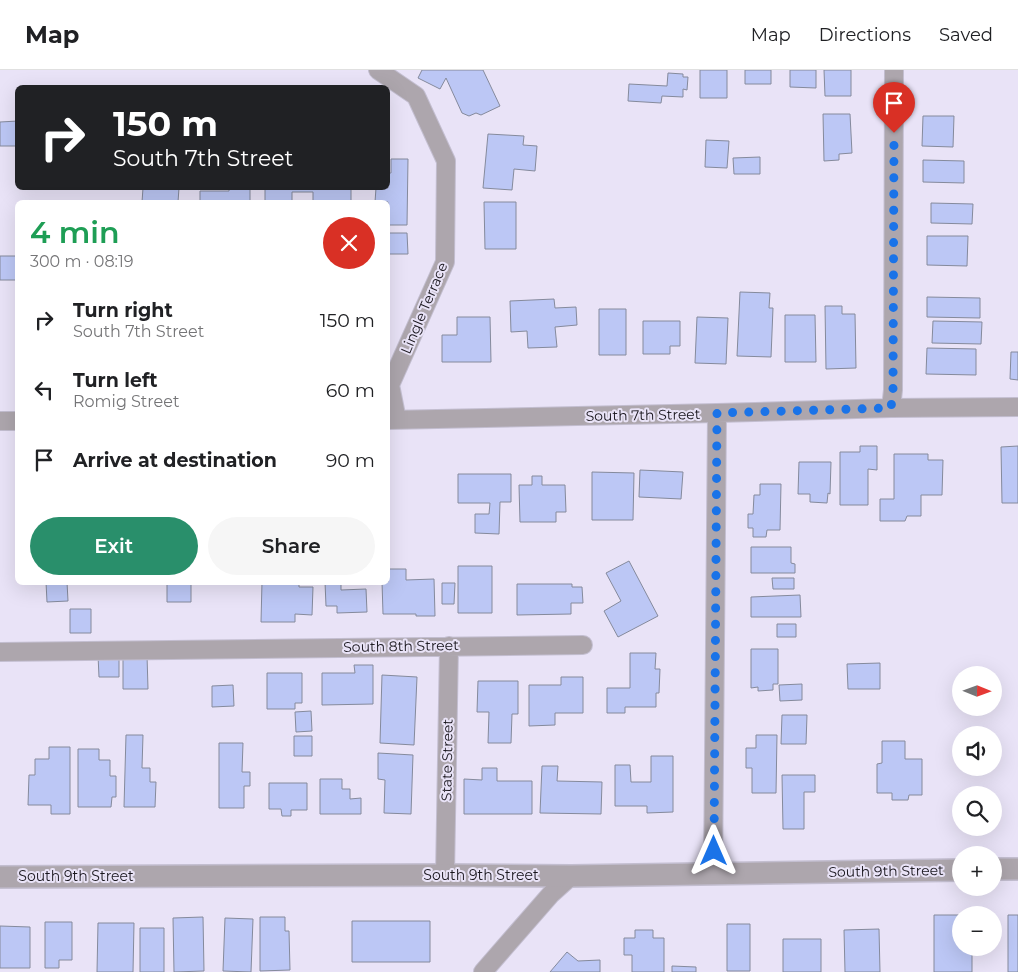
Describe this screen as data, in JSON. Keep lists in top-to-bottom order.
{
  "streets": {
    "street": [
      "Lingle Terrace",
      "South 7th Street",
      "South 8th Street",
      "State Street",
      "South 9th Street"
    ]
  },
  "crossings": [
    ["Lingle Terrace", "South 7th Street"],
    ["South 8th Street", "State Street"],
    ["State Street", "South 9th Street"]
  ],
  "north": "right",
  "page": {
    "header": "Map",
    "nav": ["Map", "Directions", "Saved"],
    "turn": ["150 m", "South 7th Street"],
    "heading": ["4 min", "300 m · 08:19"],
    "list": [
      {
        "name": "Turn right",
        "note": "South 7th Street",
        "value": "150 m"
      },
      {
        "name": "Turn left",
        "note": "Romig Street",
        "value": "60 m"
      },
      {
        "name": "Arrive at destination",
        "value": "90 m"
      }
    ],
    "buttons": ["Exit", "Share"],
    "map_buttons": ["+", "−"]
  }
}
